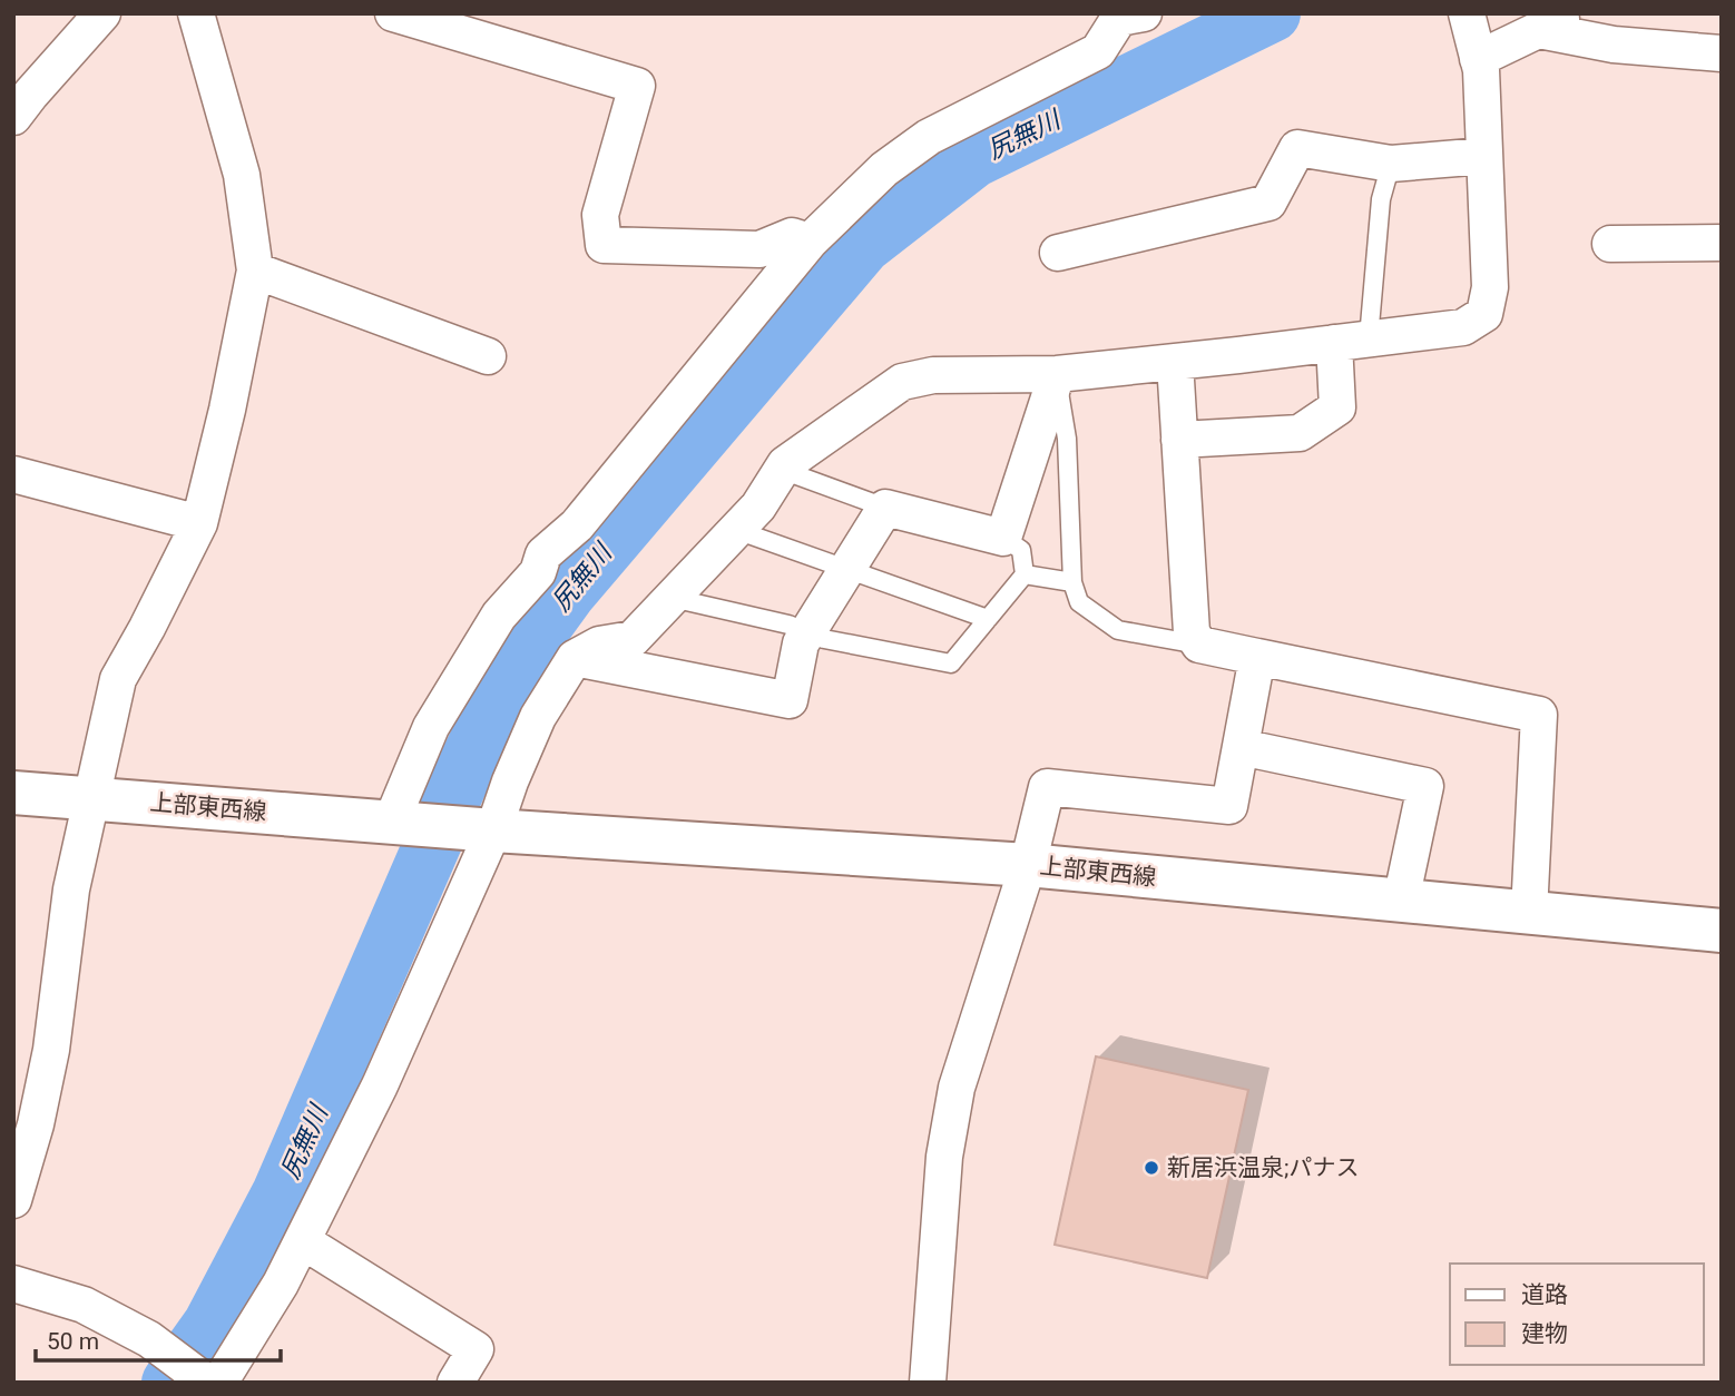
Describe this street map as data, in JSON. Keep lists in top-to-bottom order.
{
  "streets": {
    "street": ["上部東西線"]
  },
  "water": ["尻無川"],
  "places": ["新居浜温泉;パナス"],
  "legend": ["道路", "建物"],
  "scale_bar": "50 m"
}
